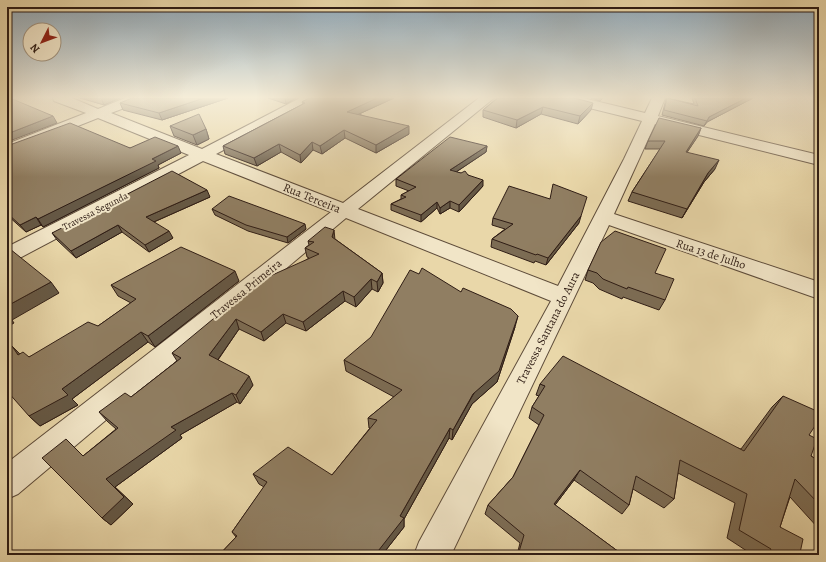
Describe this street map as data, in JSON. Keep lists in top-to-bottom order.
{
  "streets": {
    "street": [
      "Rua Terceira",
      "Travessa Segunda",
      "Rua 13 de Julho",
      "Travessa Primeira",
      "Travessa Santana do Aura"
    ]
  },
  "crossings": [
    ["Rua Terceira", "Travessa Segunda"],
    ["Rua Terceira", "Travessa Primeira"],
    ["Rua Terceira", "Travessa Santana do Aura"],
    ["Rua 13 de Julho", "Travessa Santana do Aura"]
  ],
  "north": "bottom left"
}
